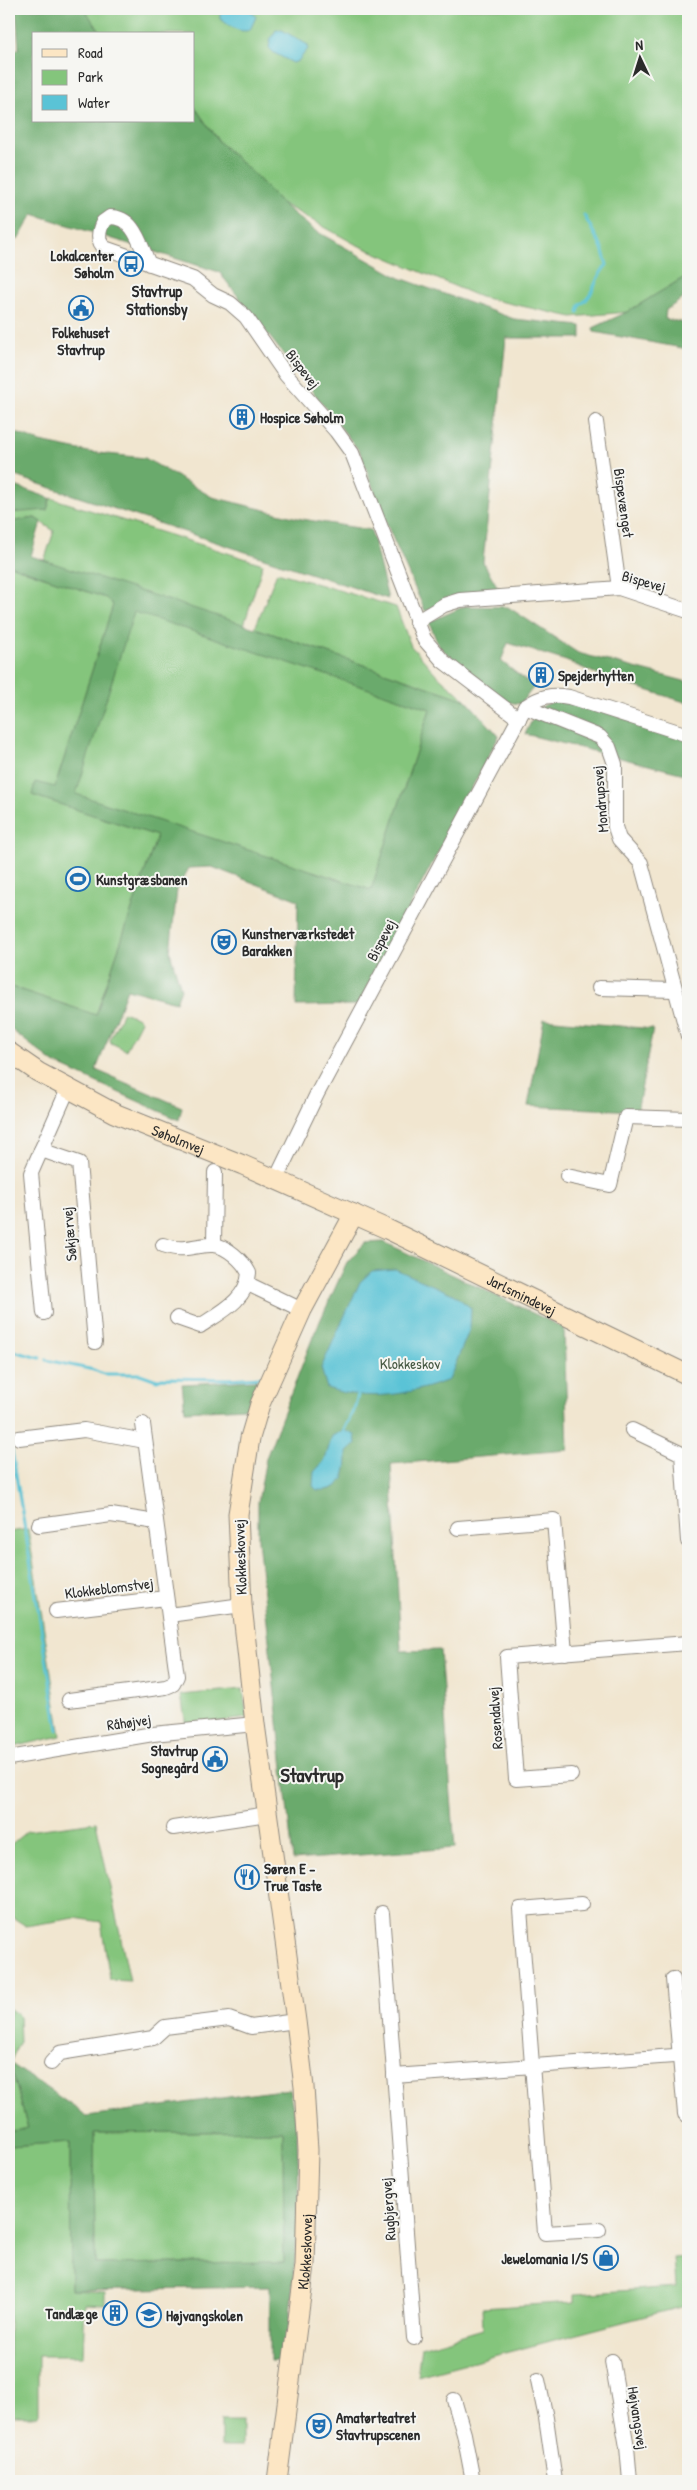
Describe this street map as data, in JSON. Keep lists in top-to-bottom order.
{
  "streets": {
    "street": [
      "Bispevej",
      "Bispevænget",
      "Mondrupsvej",
      "Søholmvej",
      "Søkjærvej",
      "Jarlsmindevej",
      "Klokkeskovvej",
      "Klokkeblomstvej",
      "Rosendalvej",
      "Råhøjvej",
      "Rugbjergvej",
      "Højvangsvej"
    ]
  },
  "crossings": [
    ["Bispevej", "Bispevænget"],
    ["Bispevej", "Mondrupsvej"],
    ["Bispevej", "Søholmvej"],
    ["Søholmvej", "Jarlsmindevej"],
    ["Søholmvej", "Klokkeskovvej"],
    ["Jarlsmindevej", "Klokkeskovvej"],
    ["Klokkeskovvej", "Råhøjvej"]
  ],
  "districts": ["Stavtrup Stationsby", "Stavtrup"],
  "parks": ["Klokkeskov"],
  "places": {
    "bus stop": ["Lokalcenter Søholm"],
    "public building": ["Folkehuset Stavtrup", "Stavtrup Sognegård"],
    "building": ["Hospice Søholm", "Spejderhytten", "Tandlæge"],
    "sports": ["Kunstgræsbanen"],
    "theatre": ["Kunstnerværkstedet Barakken", "Amatørteatret Stavtrupscenen"],
    "restaurant": ["Søren E - True Taste"],
    "shop": ["Jewelomania I/S"],
    "school or university": ["Højvangskolen"]
  },
  "legend": ["Road", "Park", "Water"],
  "north": "top"
}
